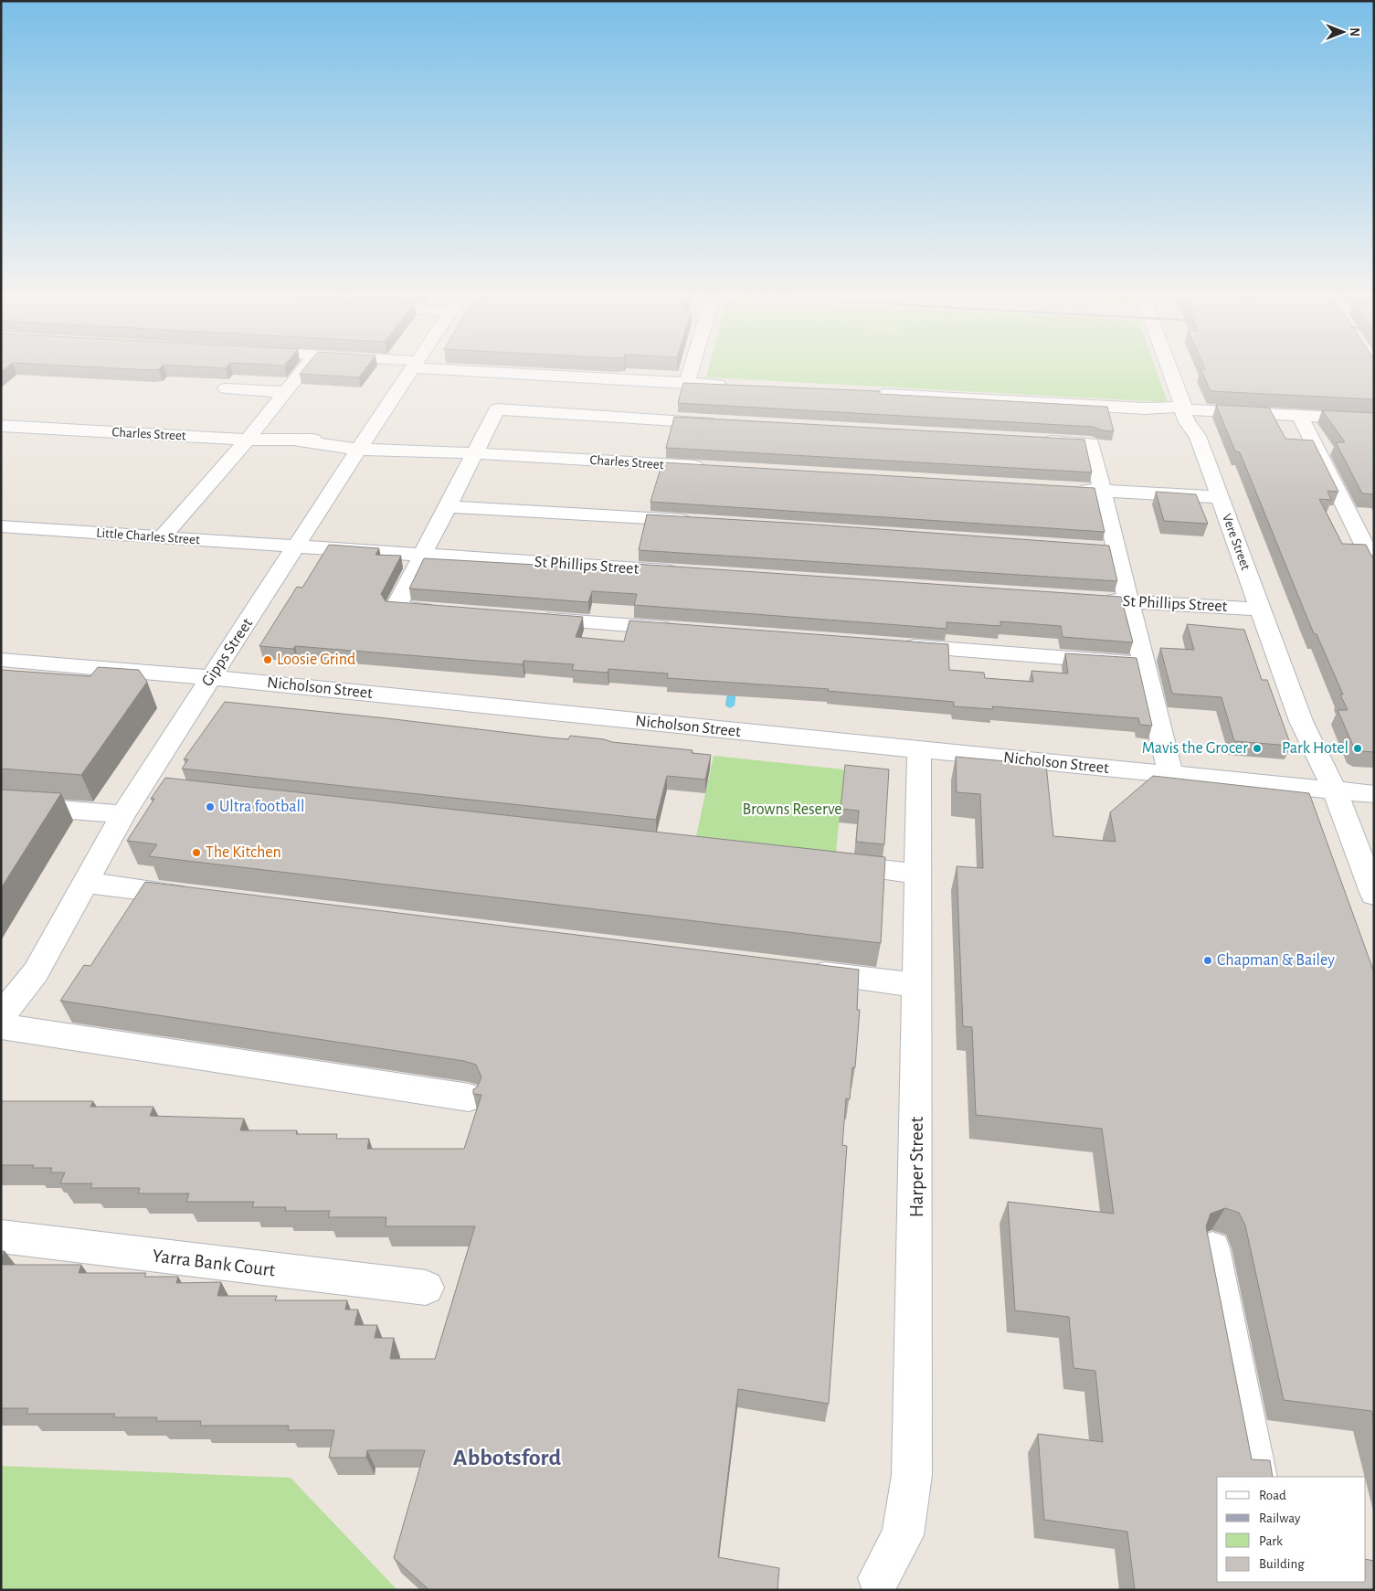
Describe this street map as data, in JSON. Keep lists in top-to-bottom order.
{
  "streets": {
    "street": [
      "Charles Street",
      "Little Charles Street",
      "Vere Street",
      "St Phillips Street",
      "Gipps Street",
      "Nicholson Street",
      "Harper Street",
      "Yarra Bank Court"
    ]
  },
  "crossings": [
    ["Charles Street", "Gipps Street"],
    ["Little Charles Street", "St Phillips Street"],
    ["Little Charles Street", "Gipps Street"],
    ["Vere Street", "St Phillips Street"],
    ["Vere Street", "Nicholson Street"],
    ["St Phillips Street", "Gipps Street"],
    ["Gipps Street", "Nicholson Street"],
    ["Nicholson Street", "Harper Street"]
  ],
  "districts": ["Abbotsford"],
  "parks": ["Browns Reserve"],
  "places": [
    "Loosie Grind",
    "Mavis the Grocer",
    "Park Hotel",
    "Ultra football",
    "The Kitchen",
    "Chapman & Bailey"
  ],
  "legend": [
    "Road",
    "Railway",
    "Park",
    "Building"
  ],
  "north": "right"
}
